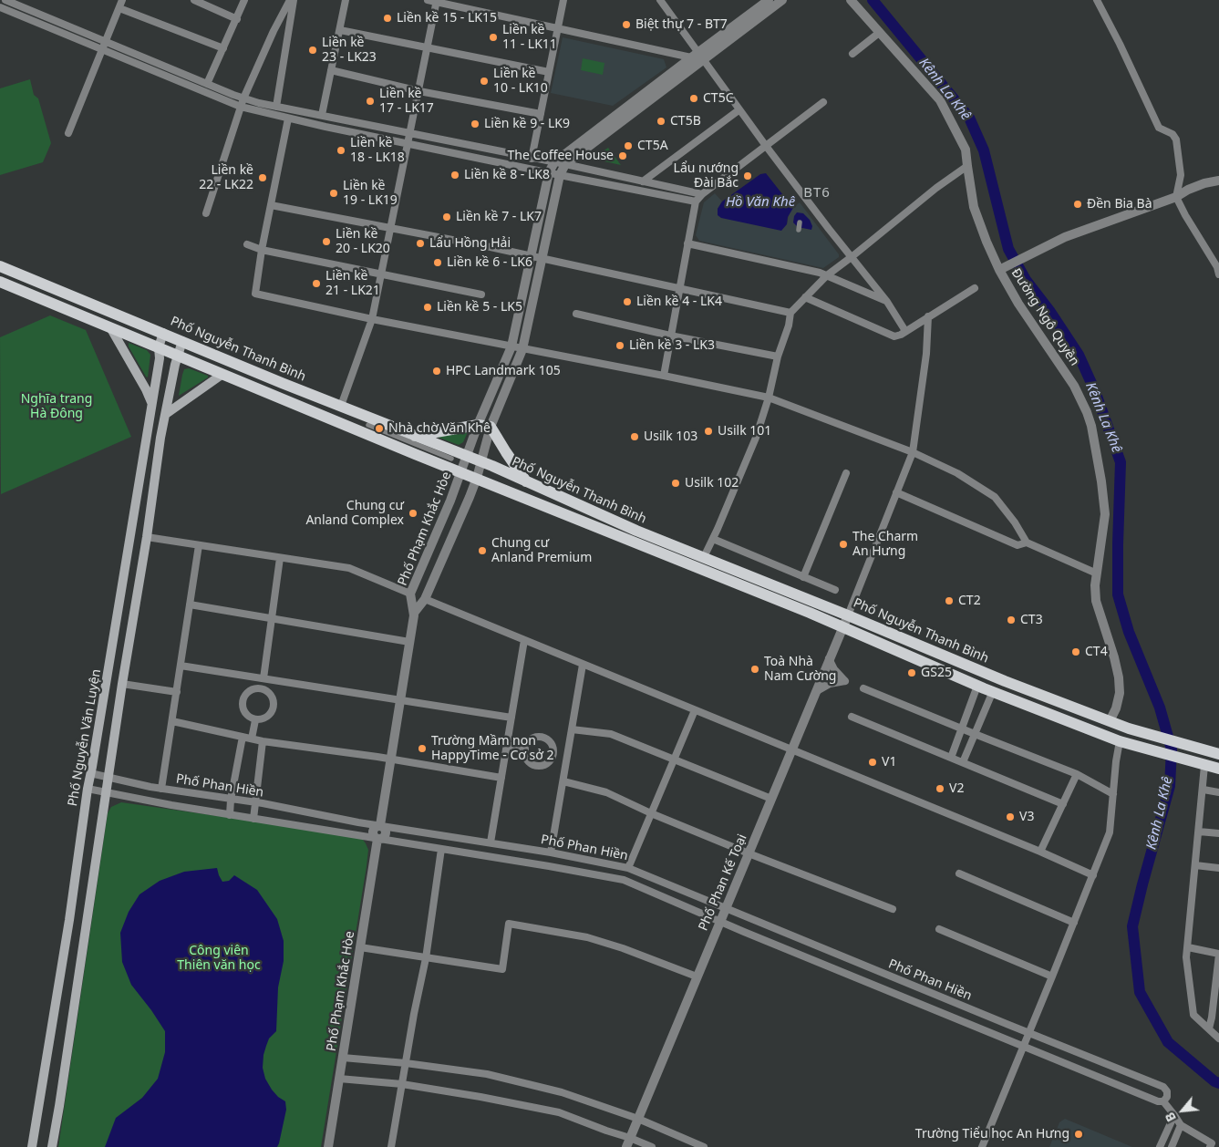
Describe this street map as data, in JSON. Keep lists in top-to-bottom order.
{
  "streets": {
    "main road": ["Phố Nguyễn Thanh Bình", "Phố Nguyễn Văn Luyện"],
    "street": [
      "Đường Ngô Quyền",
      "Phố Phạm Khắc Hòe",
      "Phố Phan Hiền",
      "Phố Phan Kế Toại"
    ]
  },
  "crossings": [
    ["Đường Ngô Quyền", "Phố Nguyễn Thanh Bình"],
    ["Phố Nguyễn Thanh Bình", "Phố Phạm Khắc Hòe"],
    ["Phố Nguyễn Thanh Bình", "Phố Nguyễn Văn Luyện"],
    ["Phố Nguyễn Thanh Bình", "Phố Phan Kế Toại"],
    ["Phố Phạm Khắc Hòe", "Phố Phan Hiền"],
    ["Phố Nguyễn Văn Luyện", "Phố Phan Hiền"],
    ["Phố Phan Hiền", "Phố Phan Kế Toại"]
  ],
  "districts": ["BT6"],
  "water": ["Kênh La Khê", "Hồ Văn Khê"],
  "parks": ["Nghĩa trang Hà Đông", "Công viên Thiên văn học"],
  "places": [
    "Liền kề 15 - LK15",
    "Biệt thự 7 - BT7",
    "Liền kề 11 - LK11",
    "Liền kề 23 - LK23",
    "Liền kề 10 - LK10",
    "CT5C",
    "Liền kề 17 - LK17",
    "CT5B",
    "Liền kề 9 - LK9",
    "CT5A",
    "Liền kề 18 - LK18",
    "The Coffee House",
    "Liền kề 8 - LK8",
    "Lẩu nướng Đài Bắc",
    "Liền kề 22 - LK22",
    "Liền kề 19 - LK19",
    "Đền Bia Bà",
    "Liền kề 7 - LK7",
    "Liền kề 20 - LK20",
    "Lẩu Hồng Hải",
    "Liền kề 6 - LK6",
    "Liền kề 21 - LK21",
    "Liền kề 4 - LK4",
    "Liền kề 5 - LK5",
    "Liền kề 3 - LK3",
    "HPC Landmark 105",
    "Nhà chờ Văn Khê",
    "Usilk 101",
    "Usilk 103",
    "Usilk 102",
    "Chung cư Anland Complex",
    "The Charm An Hưng",
    "Chung cư Anland Premium",
    "CT2",
    "CT3",
    "CT4",
    "Toà Nhà Nam Cường",
    "GS25",
    "Trường Mầm non HappyTime - Cơ sở 2",
    "V1",
    "V2",
    "V3",
    "Trường Tiểu học An Hưng"
  ],
  "north": "bottom left"
}
